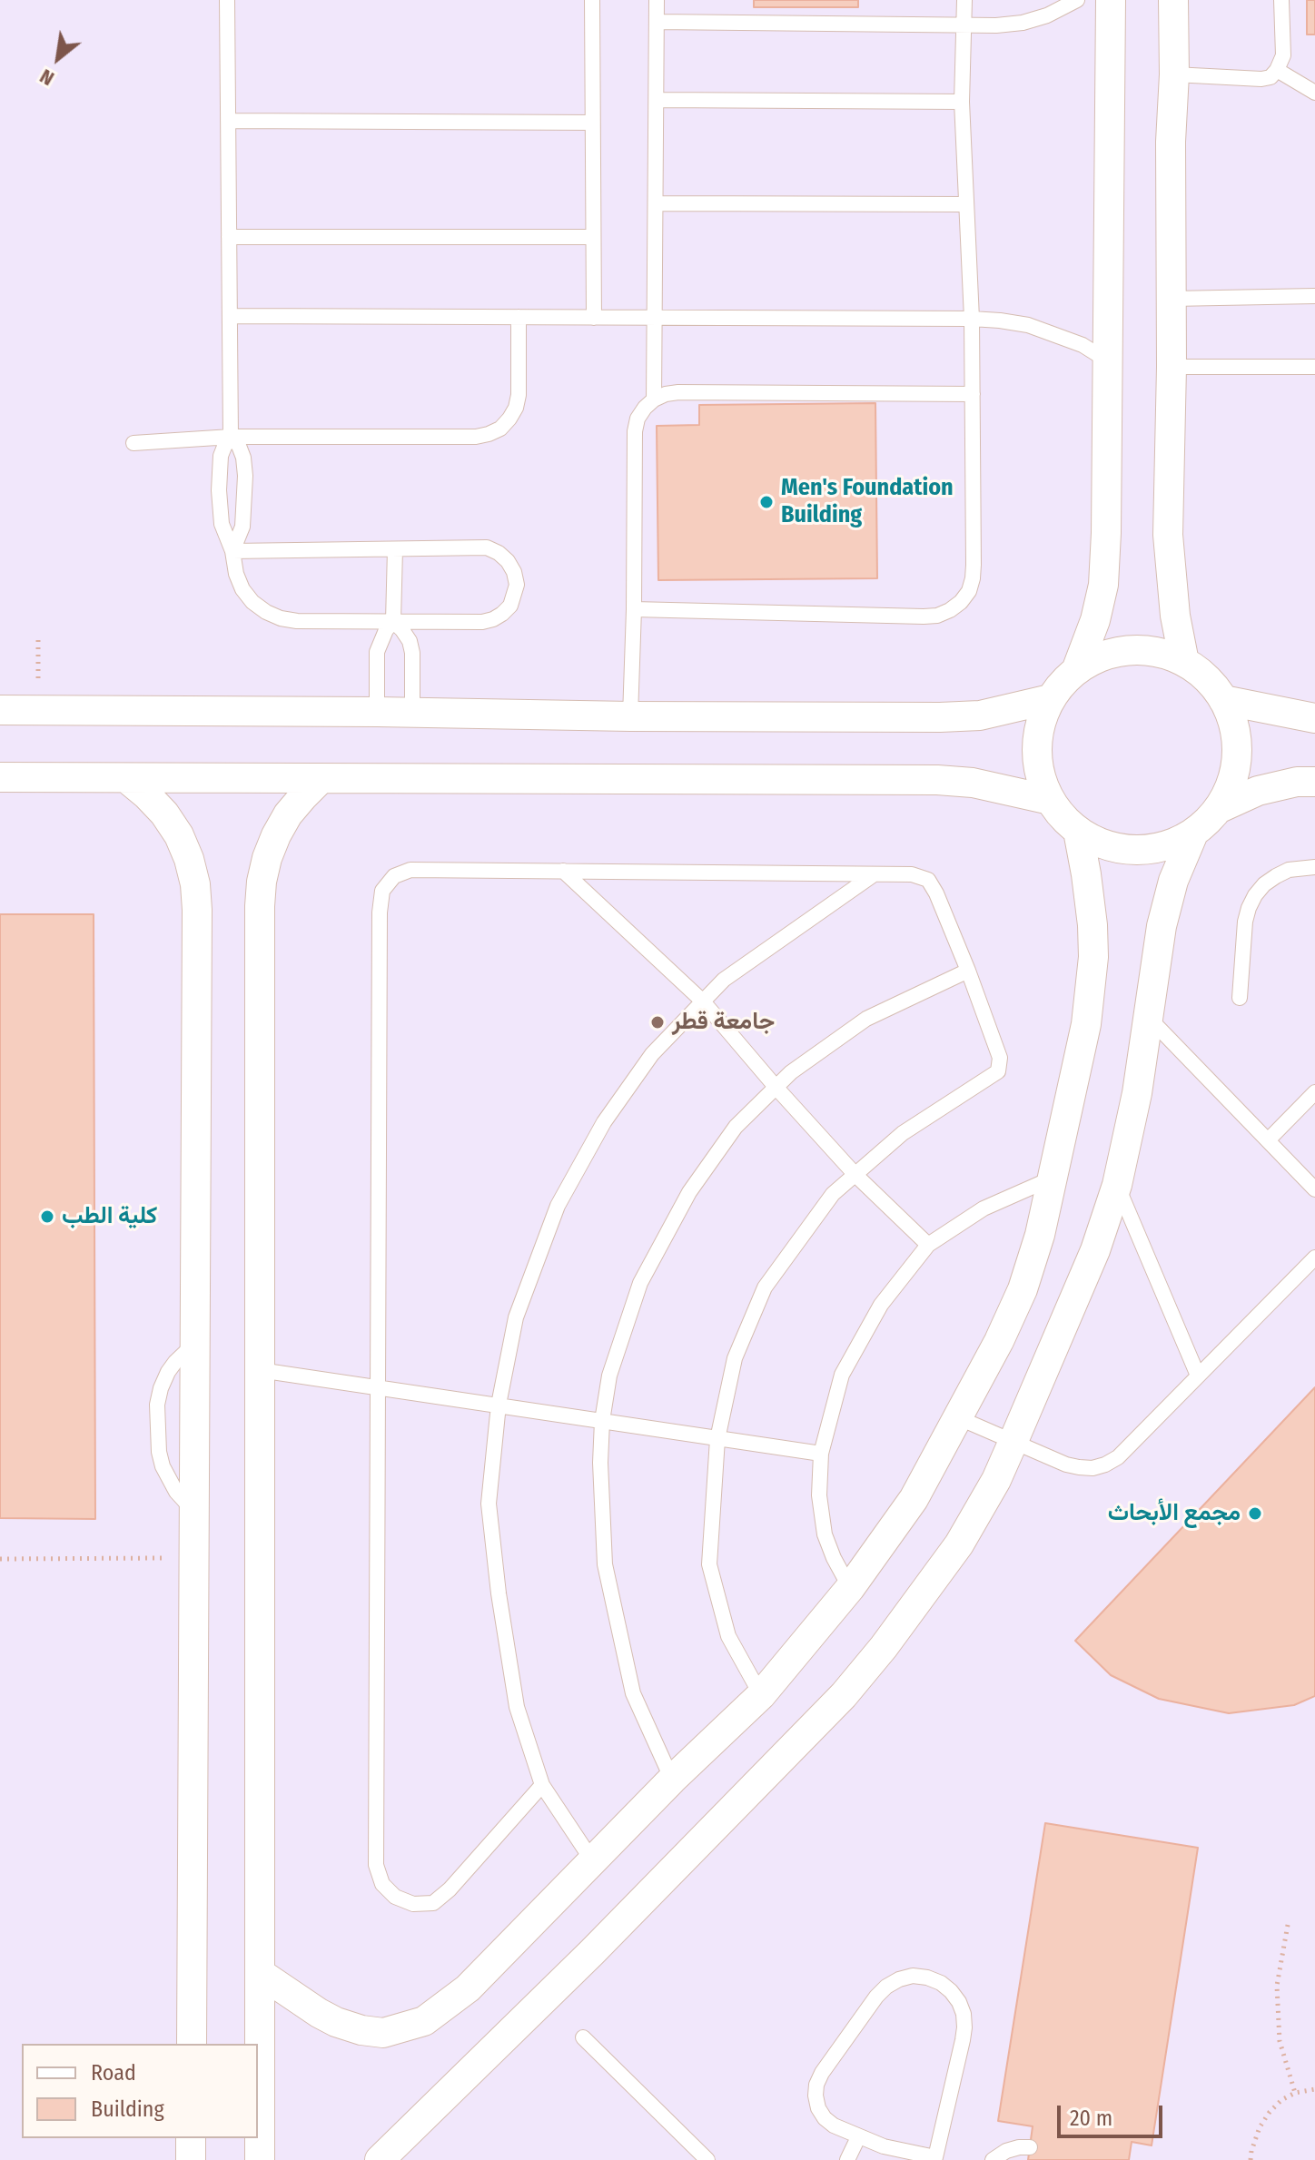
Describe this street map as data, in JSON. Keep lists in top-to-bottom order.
{
  "places": [
    "Men's Foundation Building",
    "جامعة قطر",
    "كلية الطب",
    "مجمع الأبحاث"
  ],
  "legend": ["Road", "Building"],
  "scale_bar": "20 m",
  "north": "bottom left"
}
